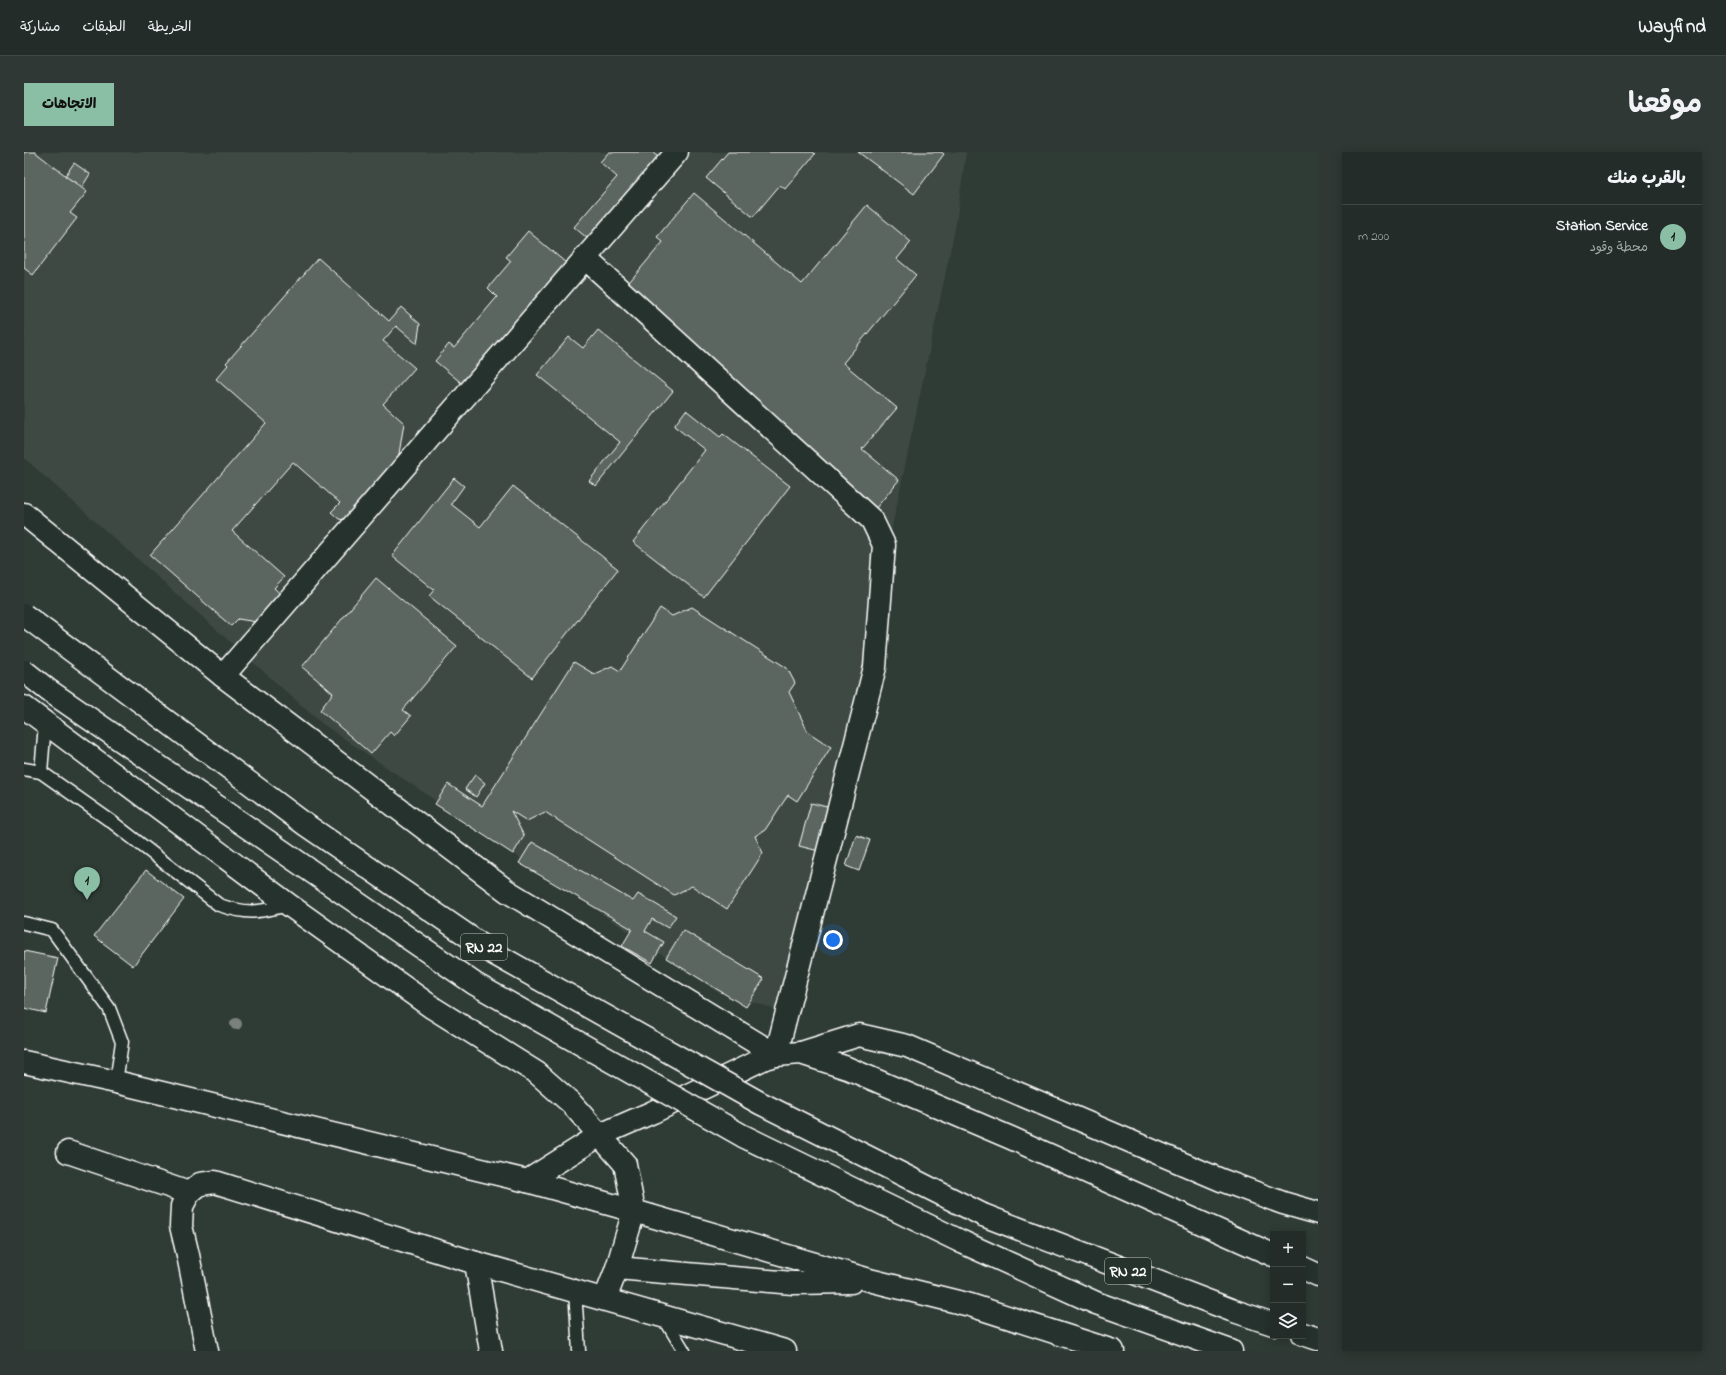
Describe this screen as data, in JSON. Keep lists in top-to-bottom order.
{
  "streets": {
    "main road": ["RN 22"]
  },
  "page": {
    "header": "Wayfind",
    "nav": ["الخريطة", "الطبقات", "مشاركة"],
    "title": "موقعنا",
    "buttons": "الاتجاهات",
    "heading": "بالقرب منك",
    "list": [
      {
        "mark": "1",
        "name": "Station Service",
        "note": "محطة وقود",
        "value": "200 m"
      }
    ],
    "pins": "1",
    "map_buttons": ["+", "−"]
  }
}
